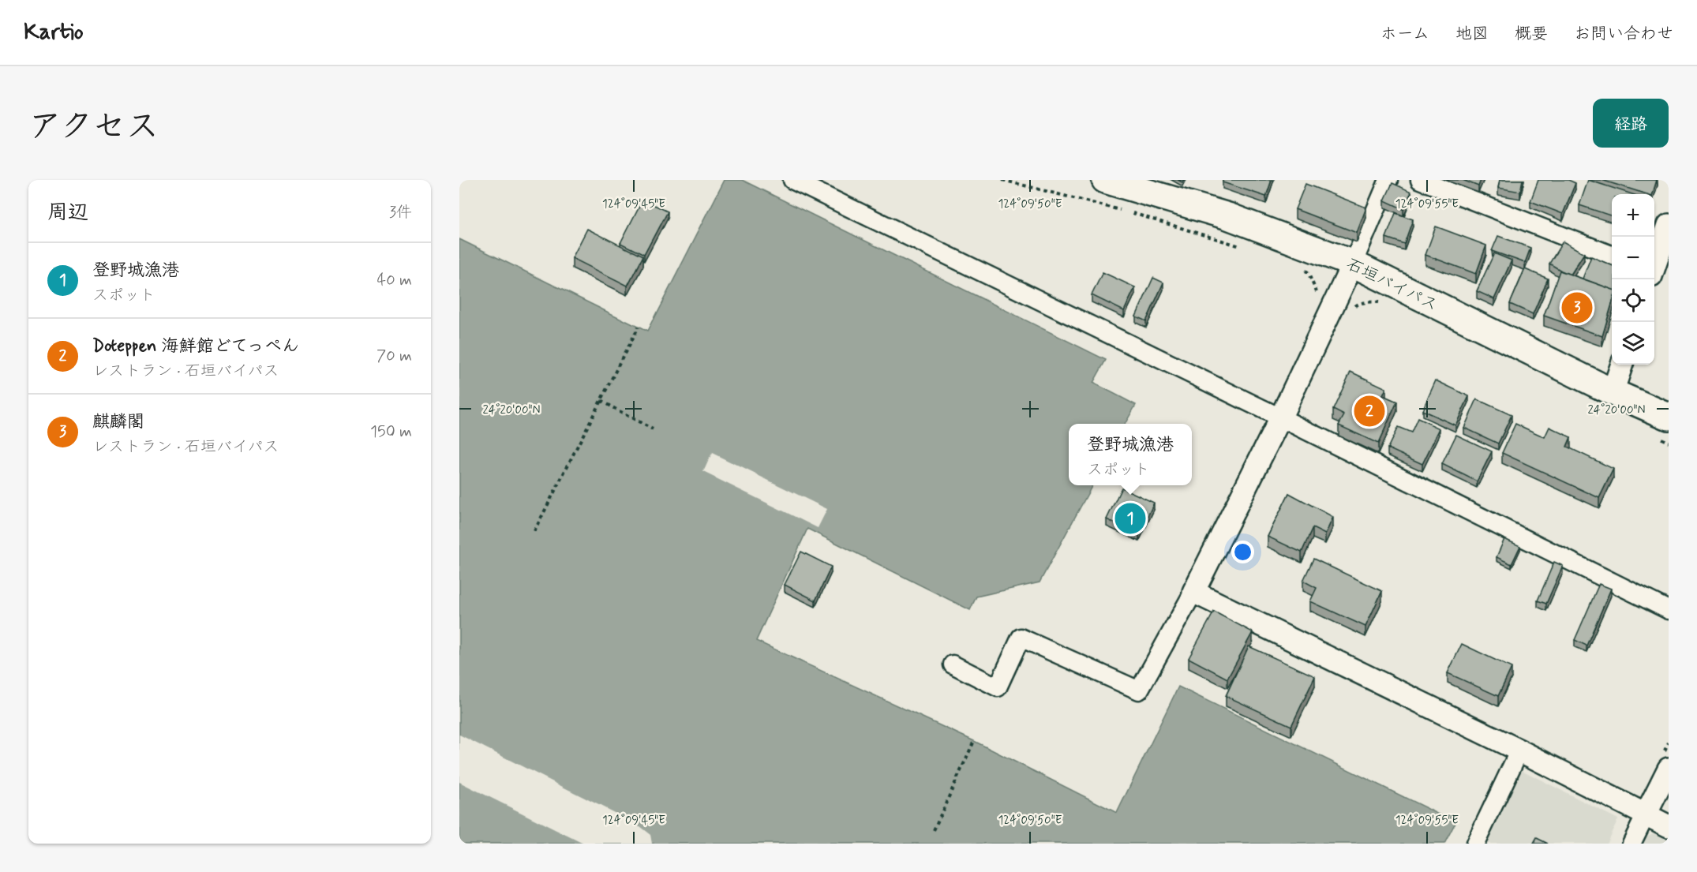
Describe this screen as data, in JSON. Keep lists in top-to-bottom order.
{
  "streets": {
    "highway": ["石垣バイパス"]
  },
  "page": {
    "header": "Kartio",
    "nav": [
      "ホーム",
      "地図",
      "概要",
      "お問い合わせ"
    ],
    "title": "アクセス",
    "buttons": "経路",
    "heading": ["周辺", "3件"],
    "map_buttons": ["+", "−"],
    "list": [
      {
        "mark": "1",
        "name": "登野城漁港",
        "note": "スポット",
        "value": "40 m"
      },
      {
        "mark": "2",
        "name": "Doteppen 海鮮館どてっぺん",
        "note": "レストラン · 石垣バイパス",
        "value": "70 m"
      },
      {
        "mark": "3",
        "name": "麒麟閣",
        "note": "レストラン · 石垣バイパス",
        "value": "150 m"
      }
    ],
    "pins": ["3", "2", "1"],
    "popup": ["登野城漁港", "スポット"]
  },
  "coordinates": [
    "124°09'45\"E",
    "124°09'50\"E",
    "124°09'55\"E",
    "24°20'00\"N"
  ]
}
